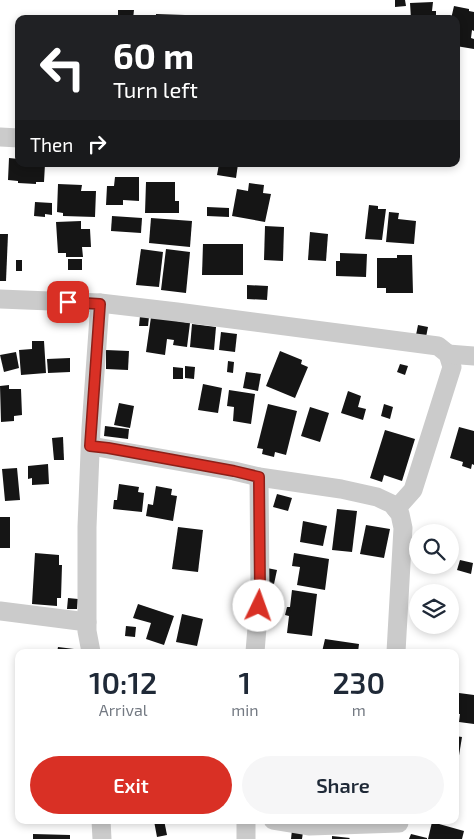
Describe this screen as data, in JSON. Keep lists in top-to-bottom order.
{
  "page": {
    "turn": ["60 m", "Turn left"],
    "then": "Then",
    "eta": [
      "10:12",
      "Arrival",
      "1",
      "min",
      "230",
      "m"
    ],
    "buttons": ["Exit", "Share"]
  }
}
